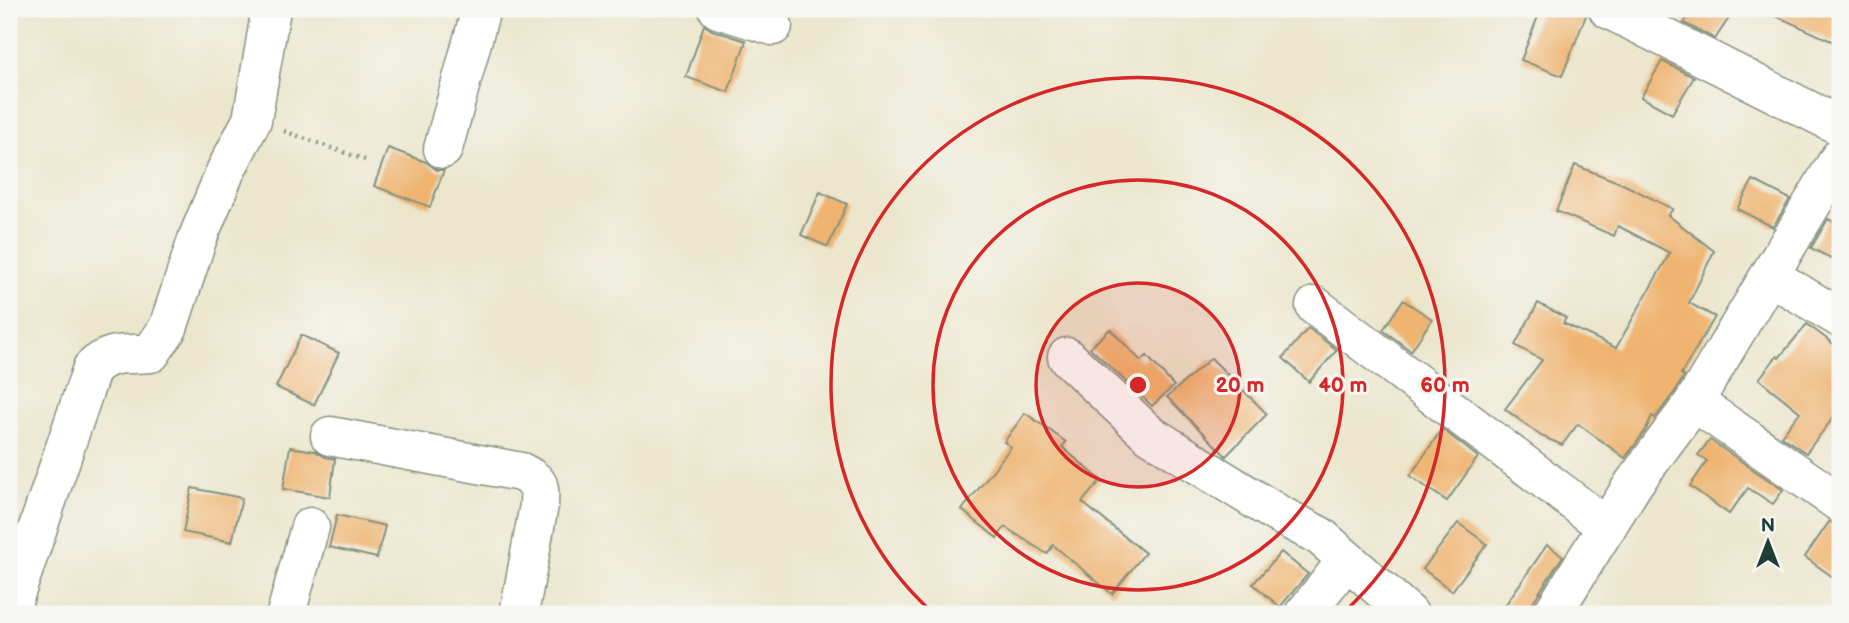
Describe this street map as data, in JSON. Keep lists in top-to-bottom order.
{
  "north": "top",
  "rings": ["20 m", "40 m", "60 m"]
}
